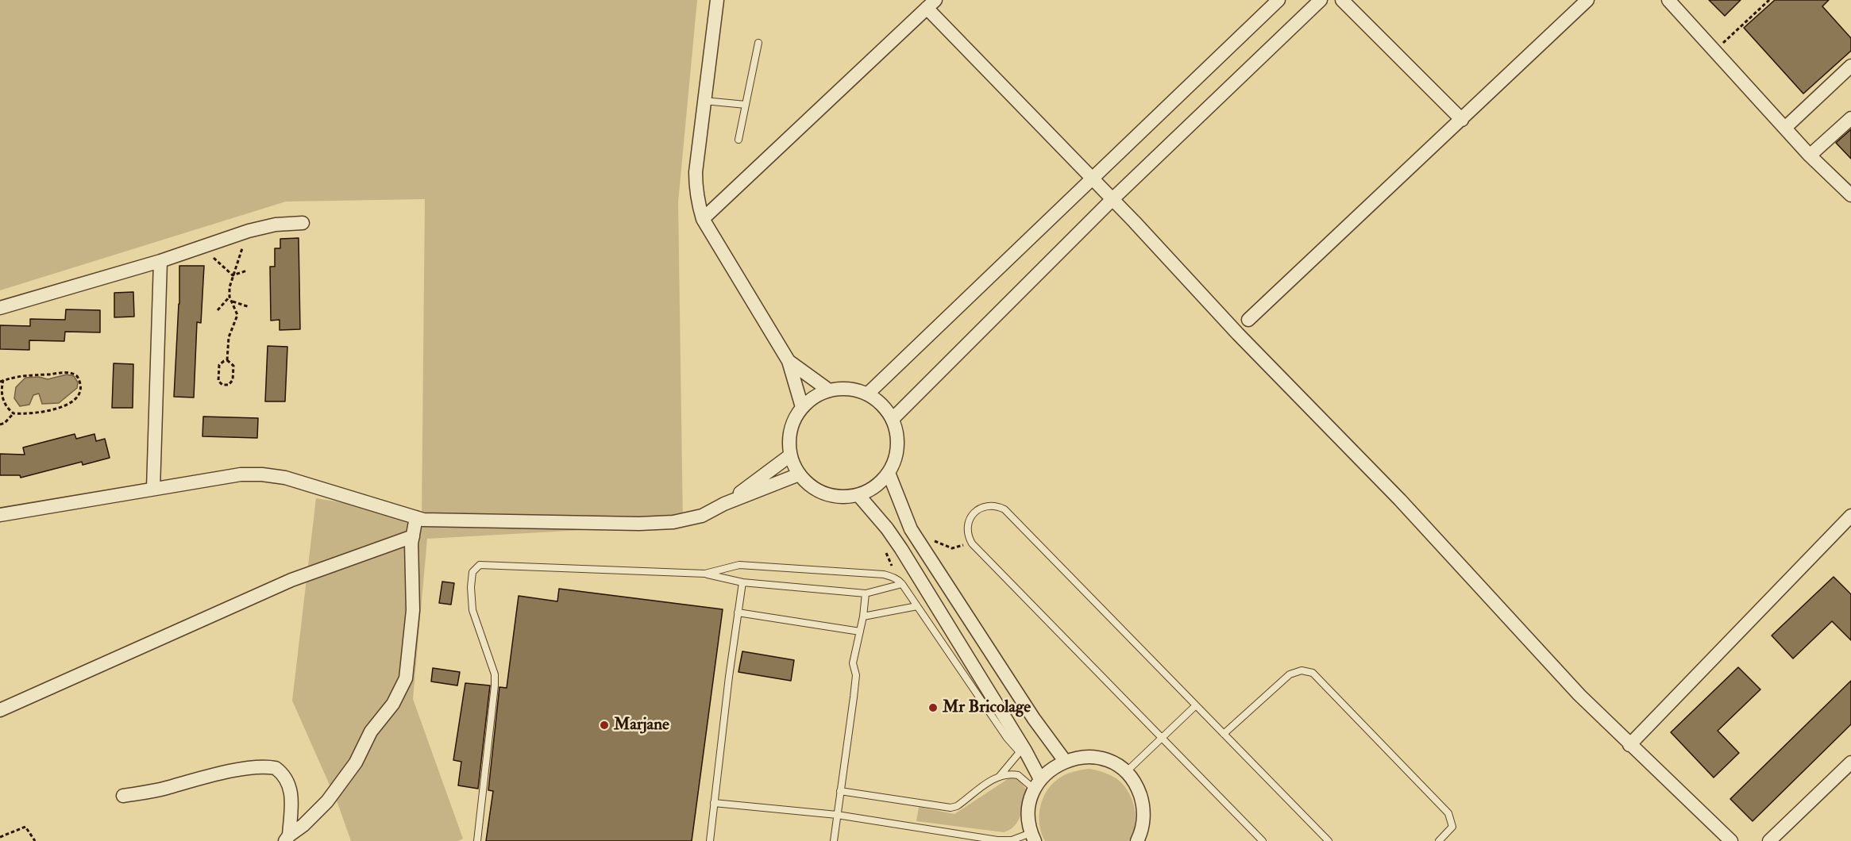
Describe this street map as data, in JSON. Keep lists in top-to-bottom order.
{
  "places": ["Mr Bricolage", "Marjane"]
}
